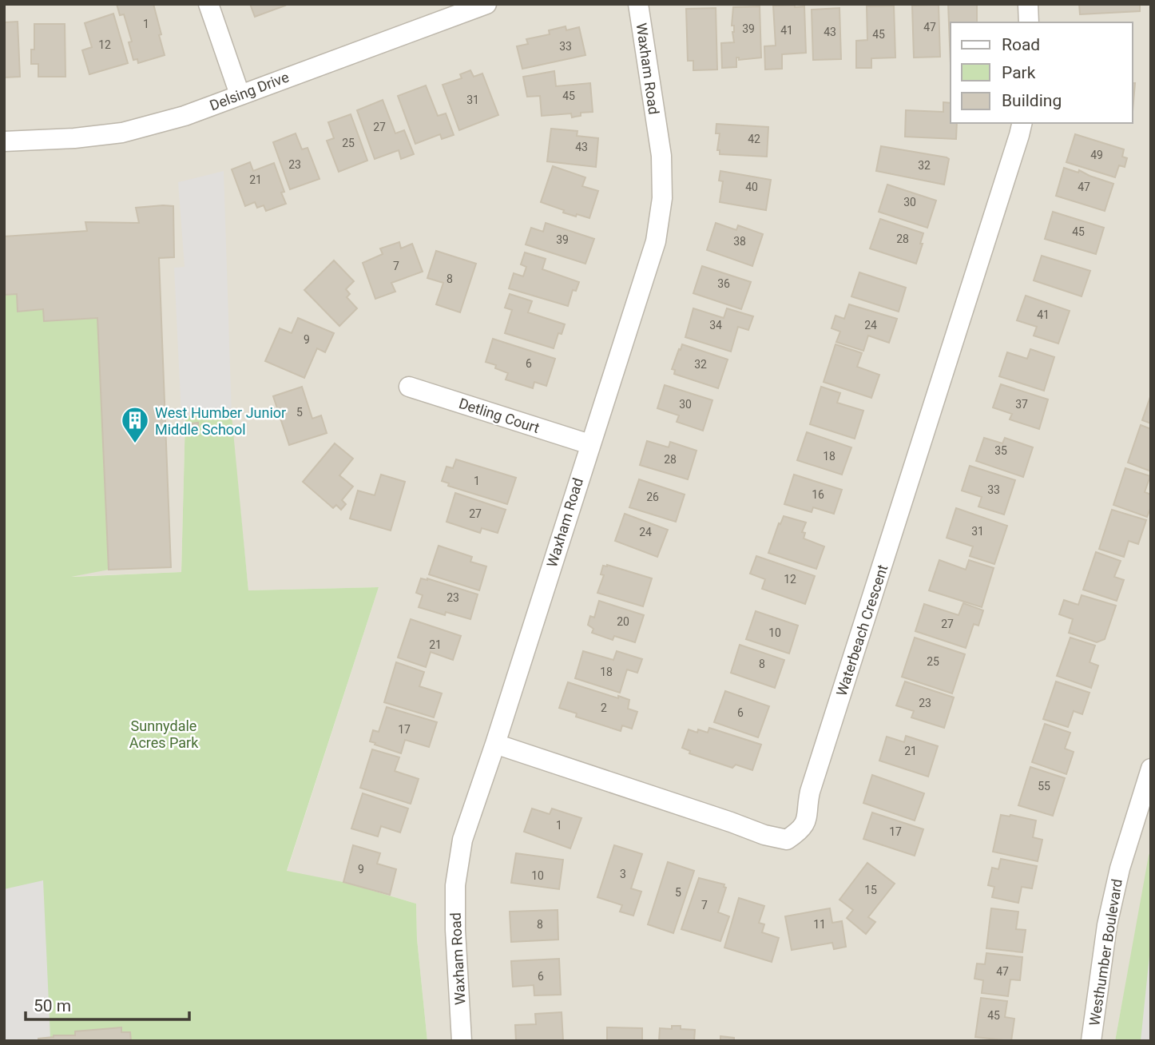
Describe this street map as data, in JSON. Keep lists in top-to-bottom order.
{
  "streets": {
    "street": [
      "Waxham Road",
      "Delsing Drive",
      "Detling Court",
      "Waterbeach Crescent",
      "Westhumber Boulevard"
    ]
  },
  "crossings": [
    ["Waxham Road", "Detling Court"],
    ["Waxham Road", "Waterbeach Crescent"]
  ],
  "parks": ["Sunnydale Acres Park"],
  "places": {
    "building": ["West Humber Junior Middle School"]
  },
  "house_numbers": [
    "1",
    "47",
    "39",
    "41",
    "43",
    "45",
    "12",
    "33",
    "45",
    "31",
    "27",
    "42",
    "25",
    "43",
    "49",
    "23",
    "32",
    "21",
    "40",
    "47",
    "30",
    "45",
    "28",
    "39",
    "38",
    "7",
    "8",
    "36",
    "41",
    "34",
    "24",
    "9",
    "6",
    "32",
    "30",
    "37",
    "5",
    "35",
    "18",
    "28",
    "1",
    "33",
    "16",
    "26",
    "27",
    "31",
    "24",
    "12",
    "23",
    "20",
    "27",
    "10",
    "21",
    "25",
    "8",
    "18",
    "23",
    "2",
    "6",
    "17",
    "21",
    "55",
    "1",
    "17",
    "9",
    "3",
    "10",
    "15",
    "5",
    "7",
    "8",
    "11",
    "47",
    "6",
    "45"
  ],
  "legend": ["Road", "Park", "Building"],
  "scale_bar": "50 m"
}
